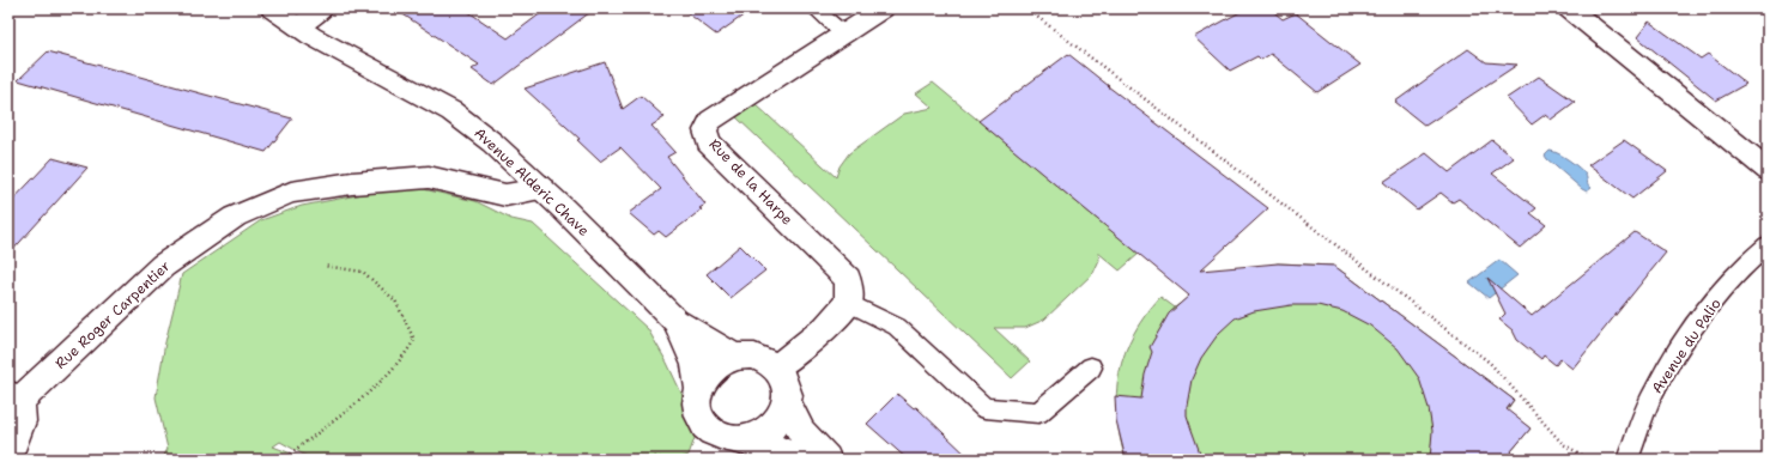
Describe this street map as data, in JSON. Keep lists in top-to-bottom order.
{
  "streets": {
    "street": ["Avenue Alderic Chave", "Rue de la Harpe", "Rue Roger Carpentier"],
    "lane": ["Avenue du Palio"]
  },
  "crossings": [
    ["Avenue Alderic Chave", "Rue Roger Carpentier"]
  ]
}
